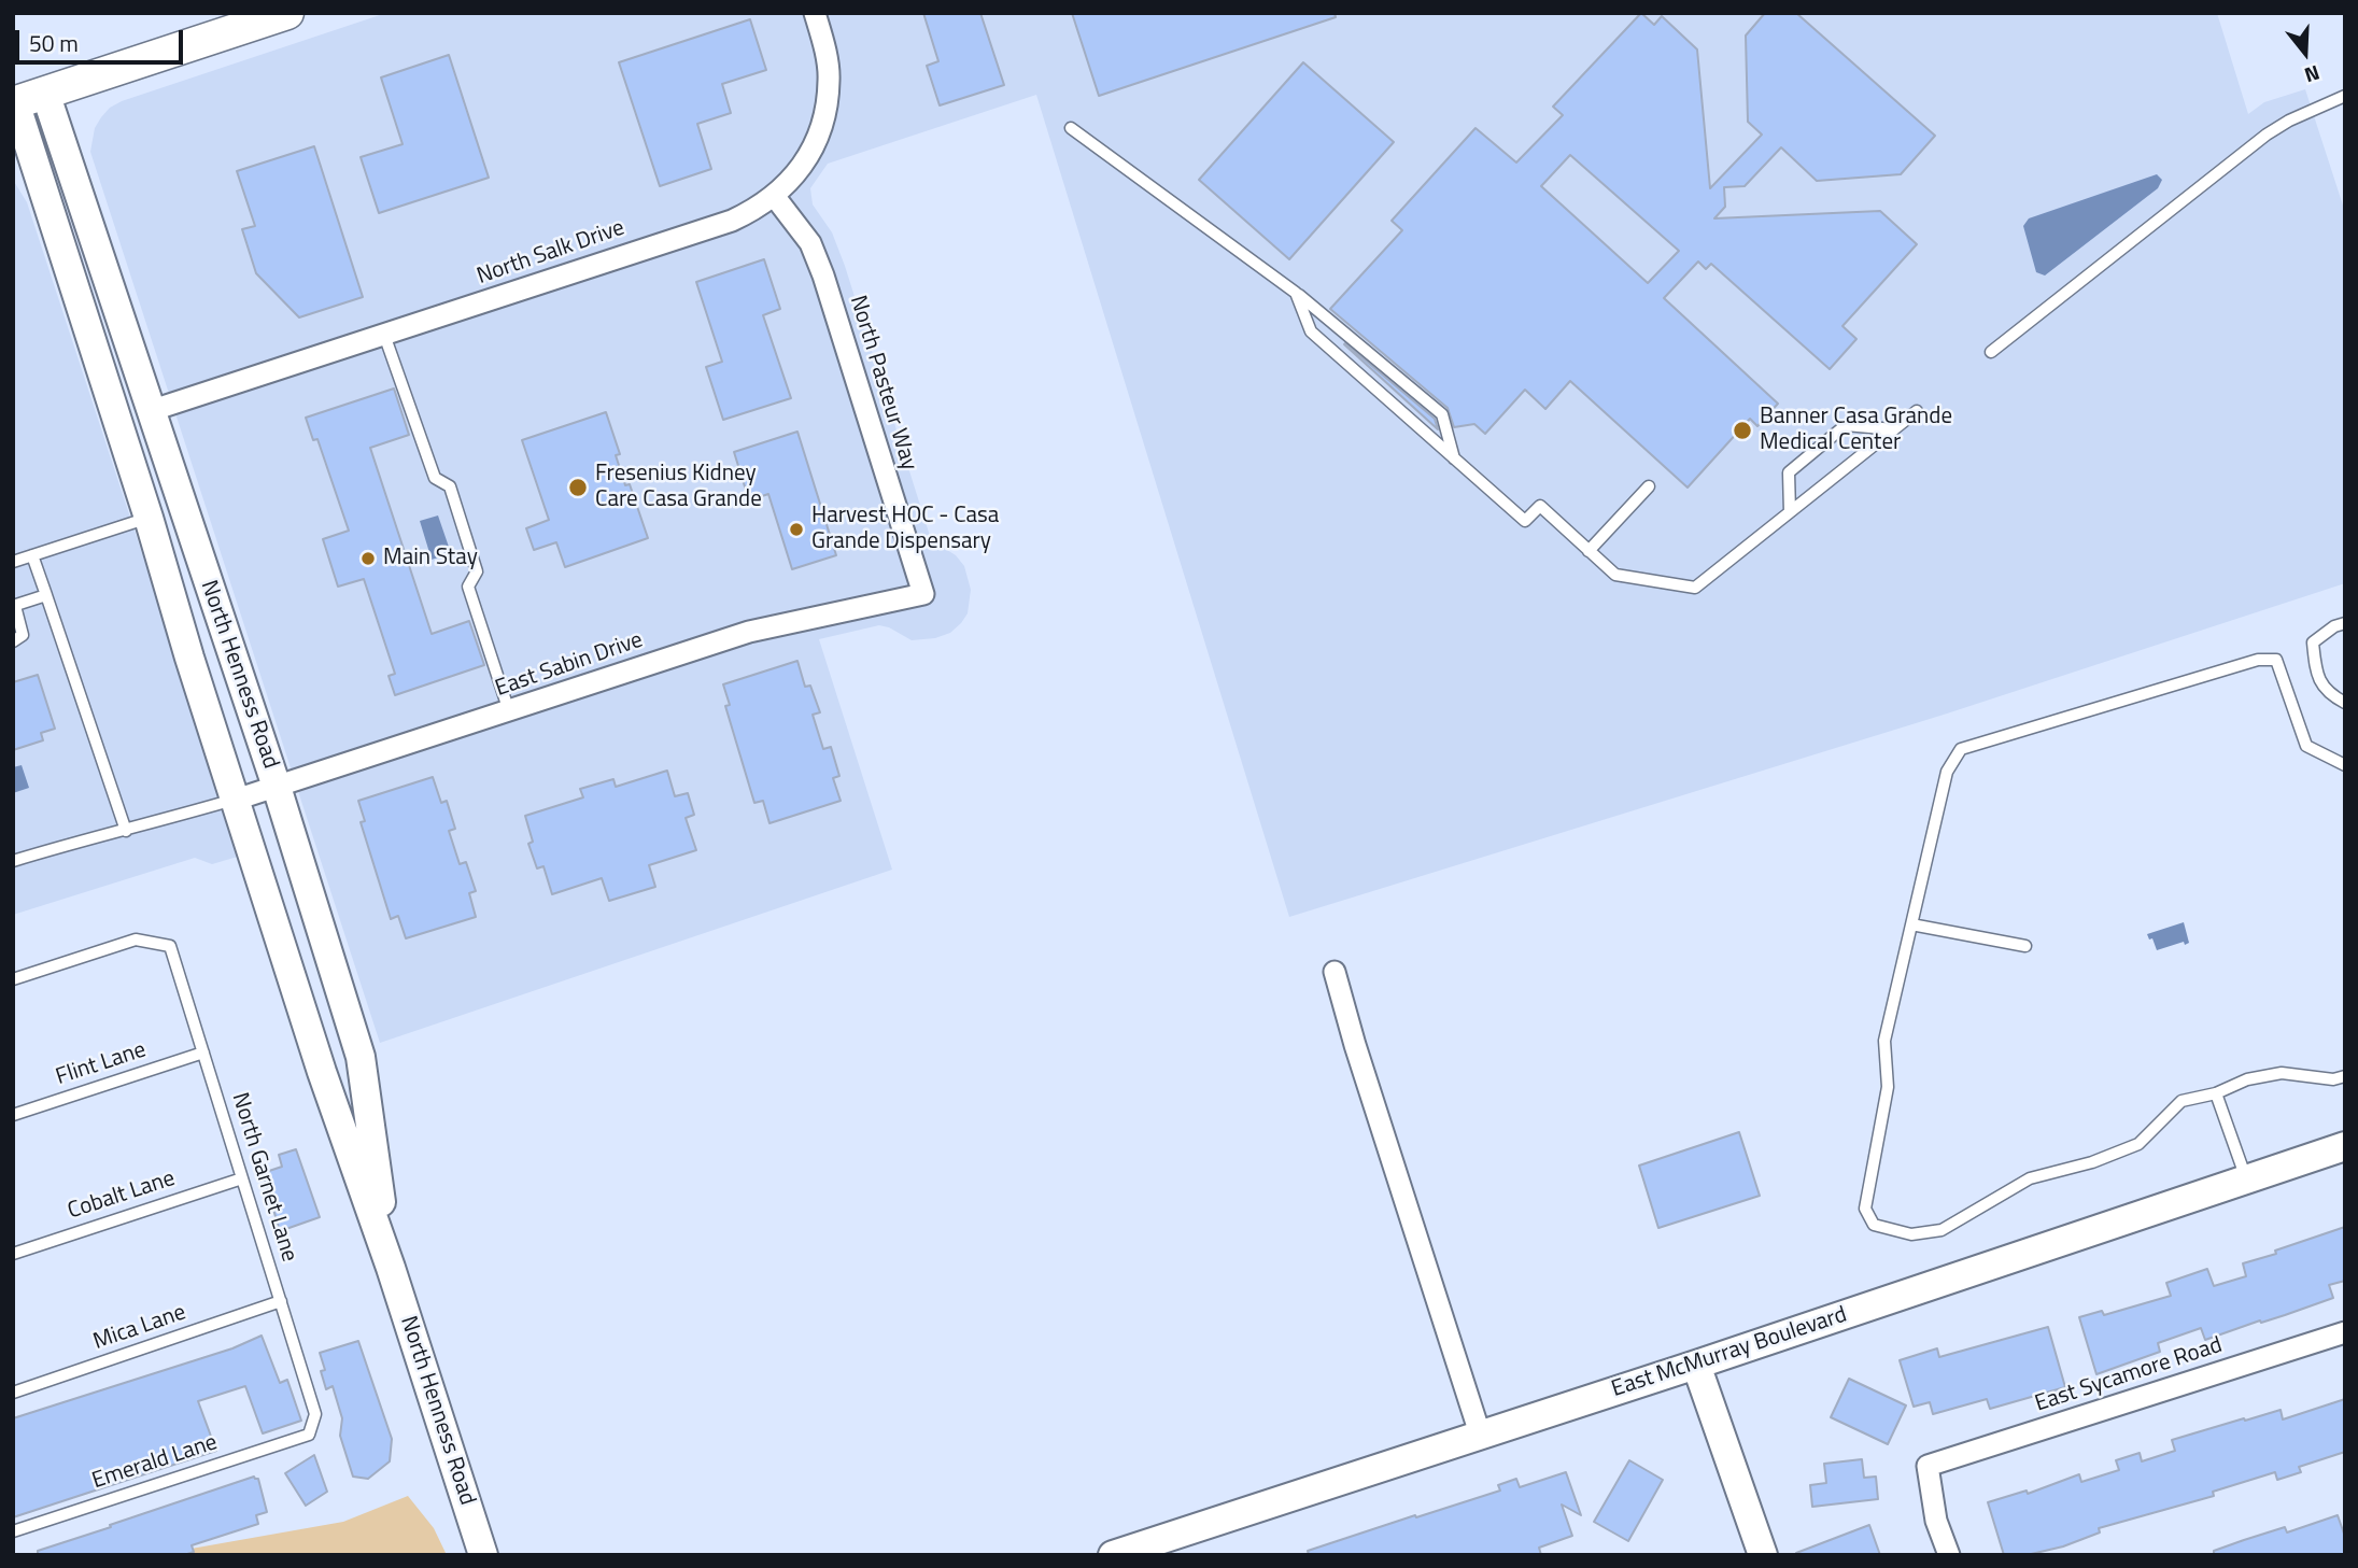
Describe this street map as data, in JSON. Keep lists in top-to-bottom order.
{
  "streets": {
    "street": [
      "North Salk Drive",
      "North Pasteur Way",
      "East Sabin Drive",
      "North Henness Road",
      "East McMurray Boulevard",
      "East Sycamore Road"
    ],
    "lane": [
      "Flint Lane",
      "North Garnet Lane",
      "Cobalt Lane",
      "Mica Lane",
      "Emerald Lane"
    ]
  },
  "crossings": [
    ["North Salk Drive", "North Pasteur Way"],
    ["North Salk Drive", "North Henness Road"],
    ["North Pasteur Way", "East Sabin Drive"],
    ["East Sabin Drive", "North Henness Road"],
    ["Flint Lane", "North Garnet Lane"],
    ["North Garnet Lane", "Cobalt Lane"],
    ["North Garnet Lane", "Mica Lane"],
    ["North Garnet Lane", "Emerald Lane"]
  ],
  "places": [
    "Banner Casa Grande Medical Center",
    "Fresenius Kidney Care Casa Grande",
    "Harvest HOC - Casa Grande Dispensary",
    "Main Stay"
  ],
  "scale_bar": "50 m",
  "north": "bottom"
}
